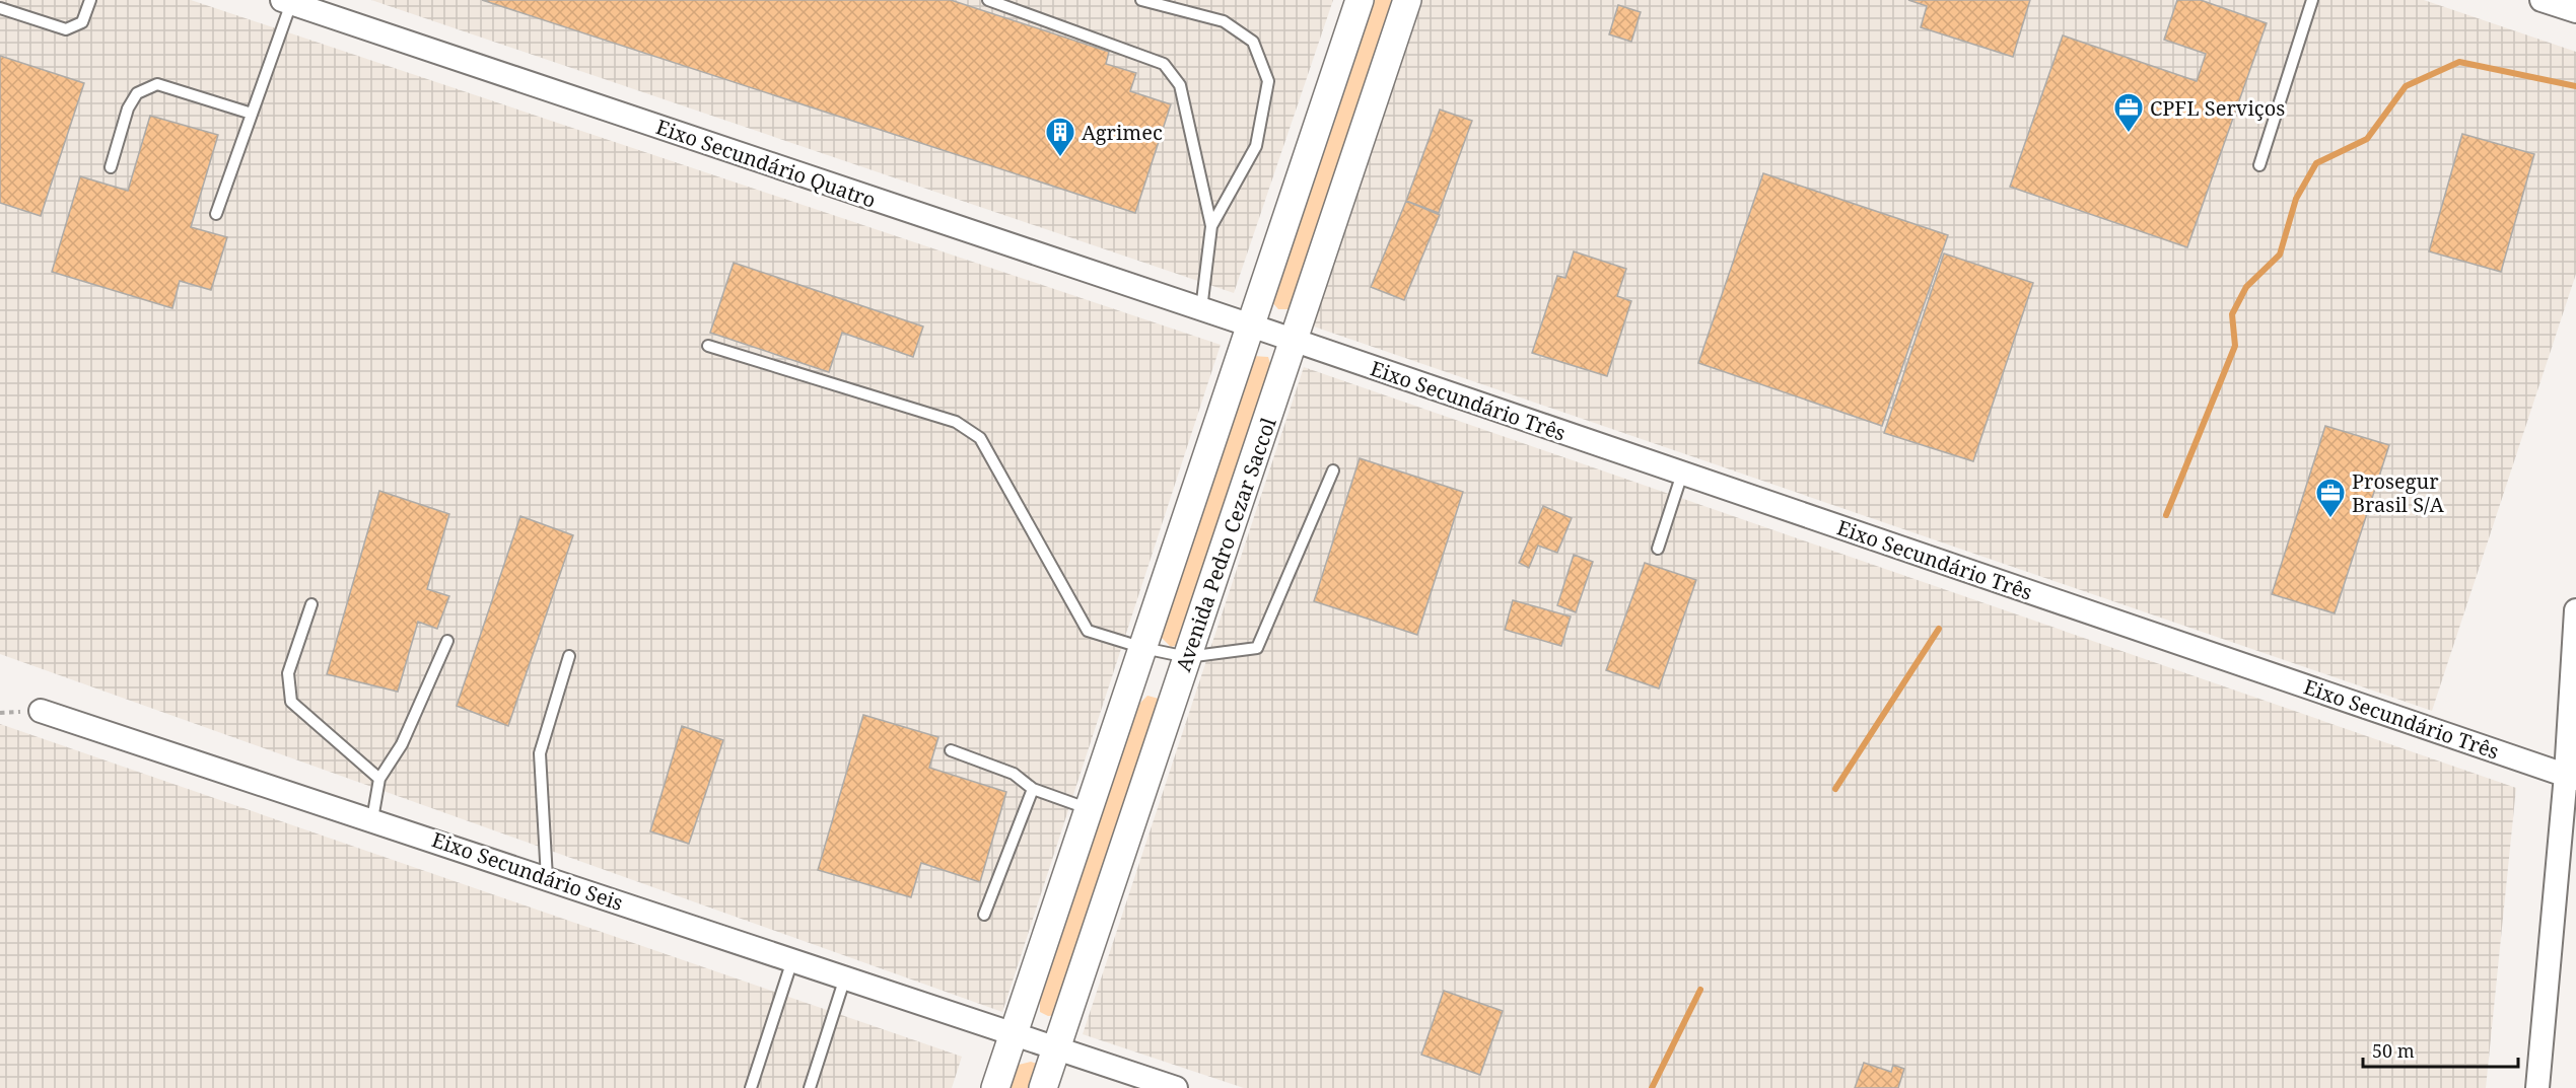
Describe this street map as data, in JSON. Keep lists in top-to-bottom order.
{
  "streets": {
    "street": [
      "Eixo Secundário Quatro",
      "Eixo Secundário Três",
      "Avenida Pedro Cezar Saccol",
      "Eixo Secundário Seis"
    ]
  },
  "crossings": [
    ["Eixo Secundário Quatro", "Eixo Secundário Três"],
    ["Eixo Secundário Três", "Avenida Pedro Cezar Saccol"],
    ["Avenida Pedro Cezar Saccol", "Eixo Secundário Seis"]
  ],
  "places": {
    "office": ["CPFL Serviços", "Prosegur Brasil S/A"],
    "building": ["Agrimec"]
  },
  "scale_bar": "50 m"
}
